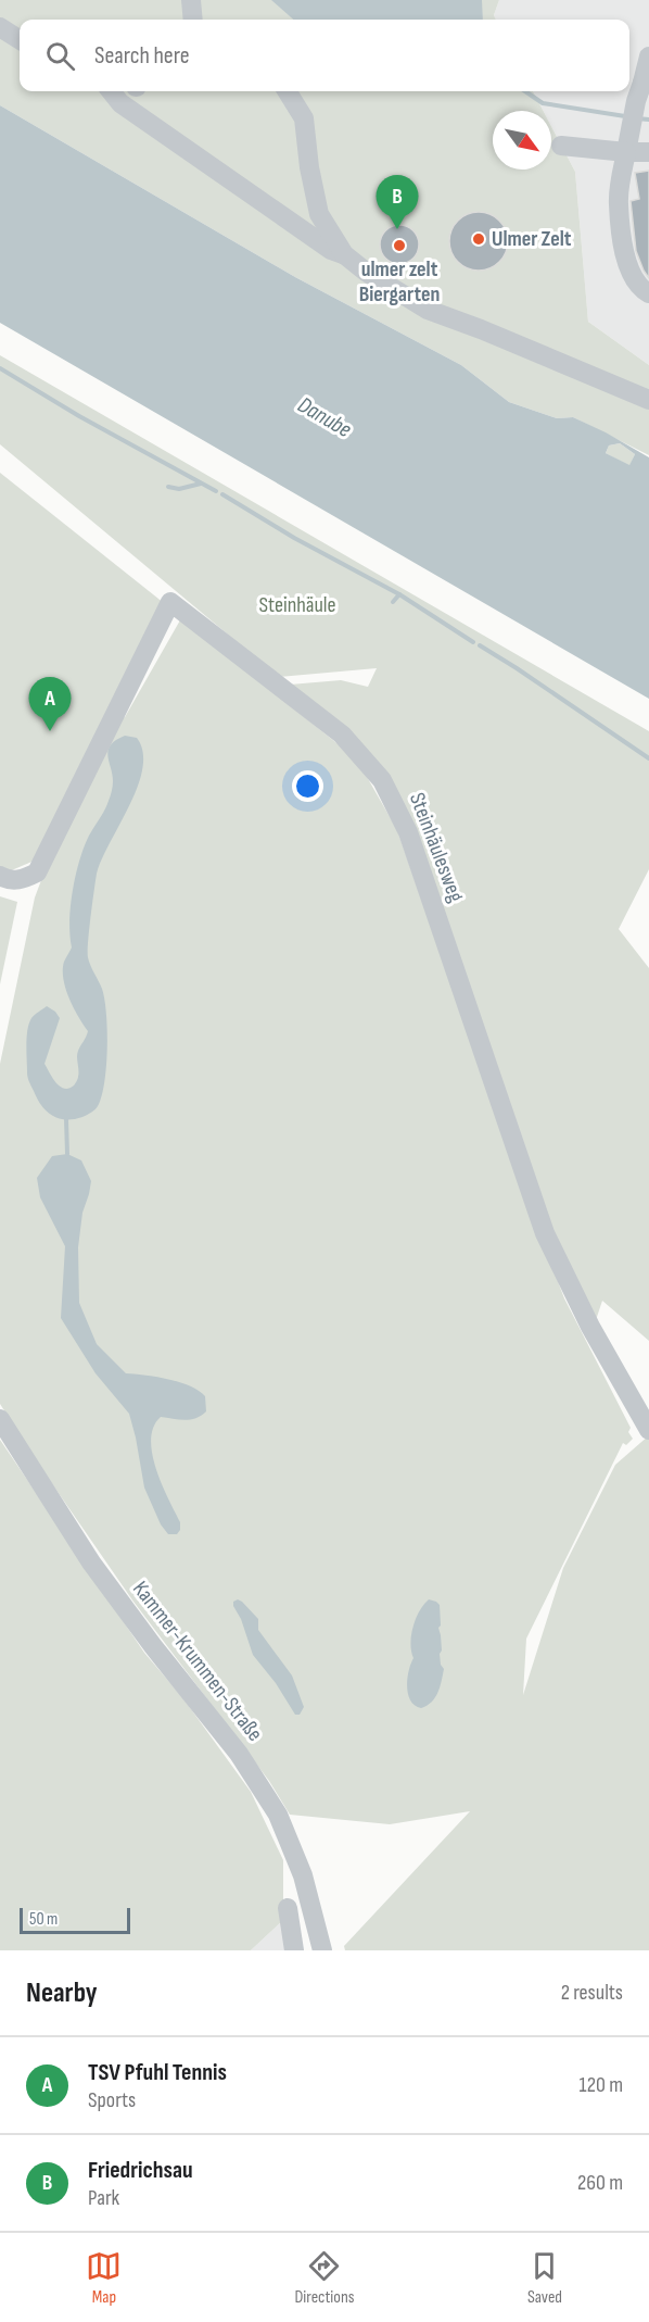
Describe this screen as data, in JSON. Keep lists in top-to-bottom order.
{
  "streets": {
    "street": ["Steinhäulesweg", "Kammer-Krummen-Straße"]
  },
  "water": ["Danube"],
  "parks": ["Steinhäule"],
  "places": ["Ulmer Zelt", "ulmer zelt Biergarten"],
  "scale_bar": "50 m",
  "north": "bottom right",
  "page": {
    "search": "Search here",
    "pins": ["B", "A"],
    "scale": "50 m",
    "heading": ["Nearby", "2 results"],
    "list": [
      {
        "mark": "A",
        "name": "TSV Pfuhl Tennis",
        "note": "Sports",
        "value": "120 m"
      },
      {
        "mark": "B",
        "name": "Friedrichsau",
        "note": "Park",
        "value": "260 m"
      }
    ],
    "nav": ["Map", "Directions", "Saved"]
  }
}
